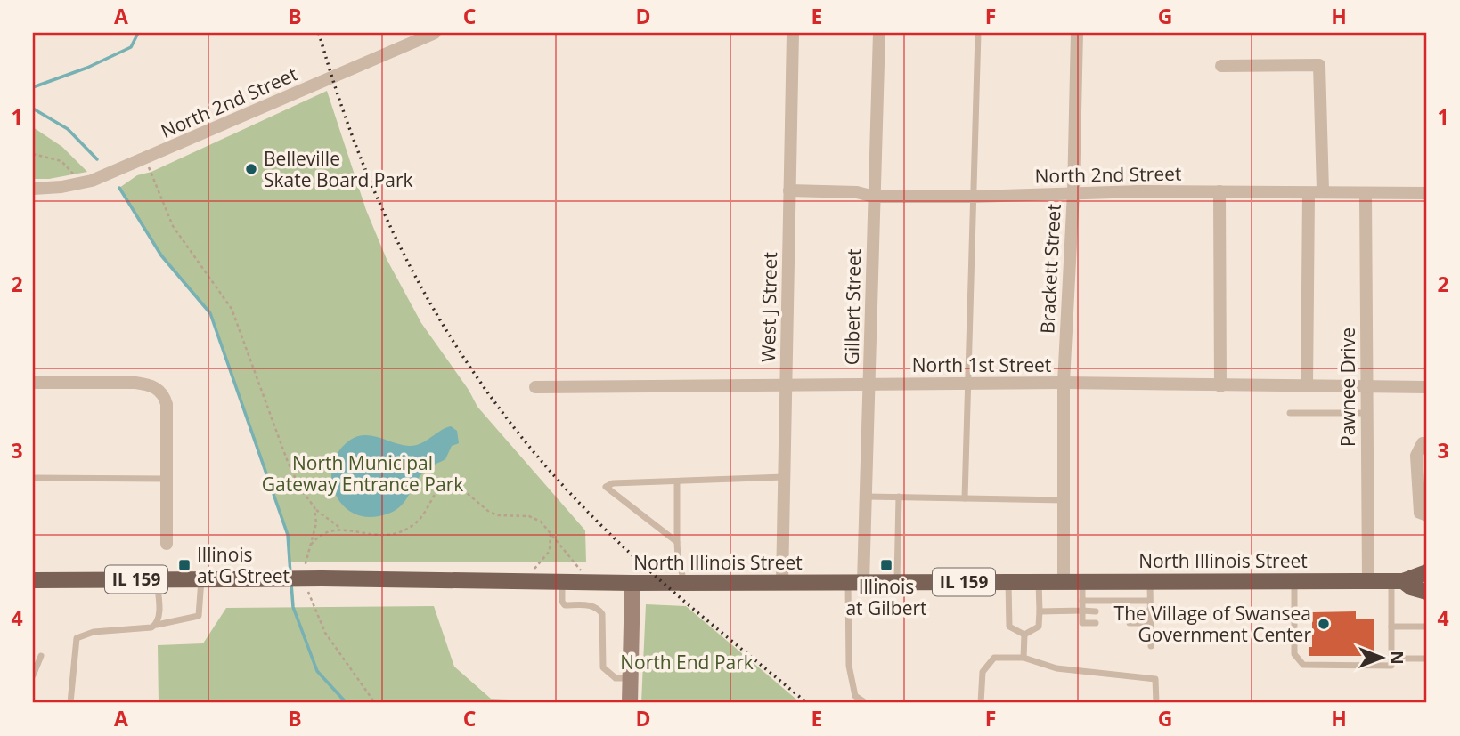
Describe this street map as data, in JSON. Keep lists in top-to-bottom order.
{
  "streets": {
    "main road": ["North Illinois Street", "IL 159"],
    "street": [
      "North 2nd Street",
      "Brackett Street",
      "West J Street",
      "Gilbert Street",
      "North 1st Street",
      "Pawnee Drive"
    ]
  },
  "crossings": [
    ["North 2nd Street", "Brackett Street"],
    ["North 2nd Street", "West J Street"],
    ["North 2nd Street", "Gilbert Street"],
    ["North 2nd Street", "Pawnee Drive"],
    ["Brackett Street", "North 1st Street"],
    ["Brackett Street", "North Illinois Street"],
    ["West J Street", "North 1st Street"],
    ["West J Street", "North Illinois Street"],
    ["Gilbert Street", "North 1st Street"],
    ["Gilbert Street", "North Illinois Street"],
    ["North 1st Street", "Pawnee Drive"],
    ["Pawnee Drive", "North Illinois Street"]
  ],
  "parks": ["North Municipal Gateway Entrance Park", "North End Park"],
  "places": {
    "other": ["Belleville Skate Board Park", "The Village of Swansea Government Center"],
    "transit": ["Illinois at G Street", "Illinois at Gilbert"]
  },
  "north": "right",
  "grid": {
    "columns": [
      "A",
      "B",
      "C",
      "D",
      "E",
      "F",
      "G",
      "H"
    ],
    "rows": [
      "1",
      "2",
      "3",
      "4"
    ]
  }
}
